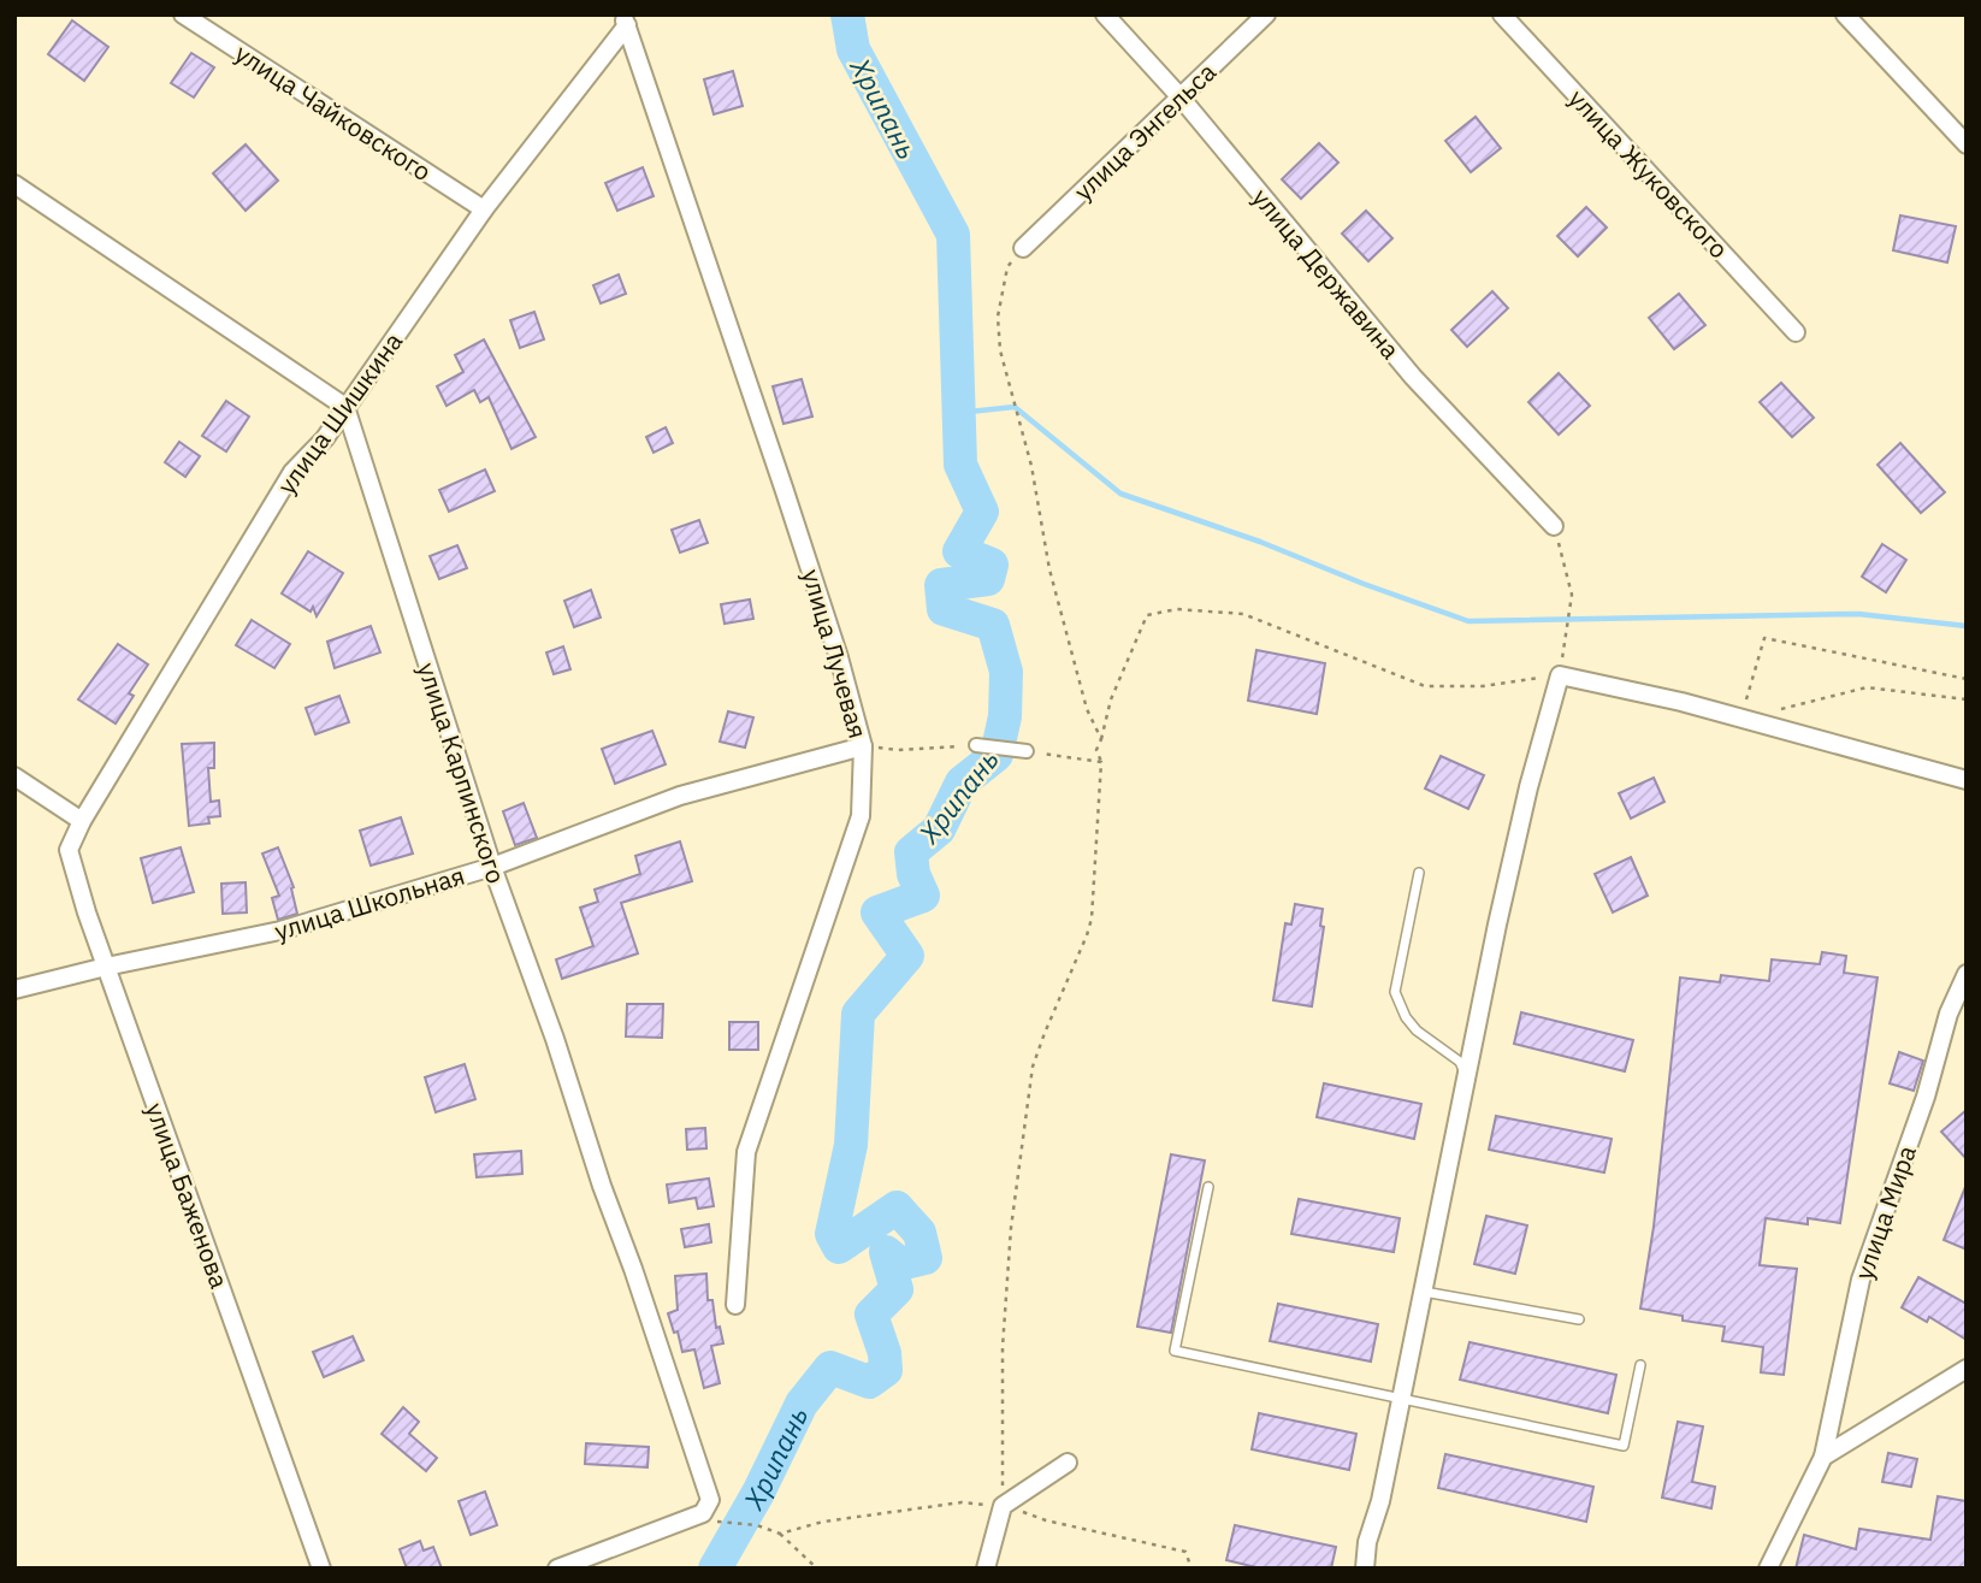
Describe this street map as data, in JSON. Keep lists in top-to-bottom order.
{
  "streets": {
    "street": [
      "улица Чайковского",
      "улица Энгельса",
      "улица Жуковского",
      "улица Державина",
      "улица Шишкина",
      "улица Лучевая",
      "улица Карпинского",
      "улица Школьная",
      "улица Баженова",
      "улица Мира"
    ]
  },
  "crossings": [
    ["улица Чайковского", "улица Шишкина"],
    ["улица Энгельса", "улица Державина"],
    ["улица Шишкина", "улица Лучевая"],
    ["улица Шишкина", "улица Карпинского"],
    ["улица Шишкина", "улица Баженова"],
    ["улица Лучевая", "улица Школьная"],
    ["улица Карпинского", "улица Школьная"],
    ["улица Школьная", "улица Баженова"]
  ],
  "water": ["Хрипань"]
}
